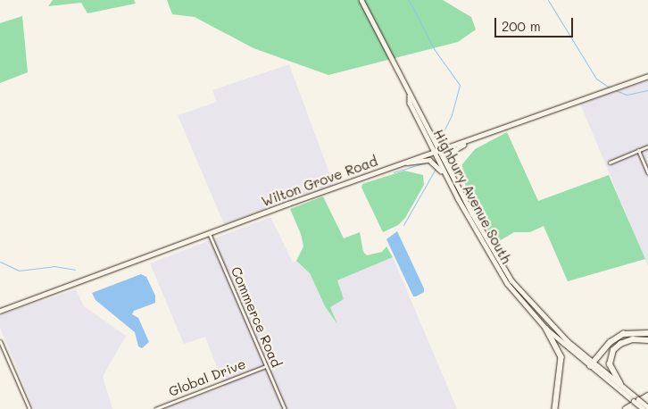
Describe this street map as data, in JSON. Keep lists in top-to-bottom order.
{
  "streets": {
    "main road": ["Wilton Grove Road", "Highbury Avenue South"],
    "street": ["Commerce Road", "Global Drive"]
  },
  "crossings": [
    ["Wilton Grove Road", "Highbury Avenue South"],
    ["Wilton Grove Road", "Commerce Road"],
    ["Commerce Road", "Global Drive"]
  ],
  "scale_bar": "200 m"
}
